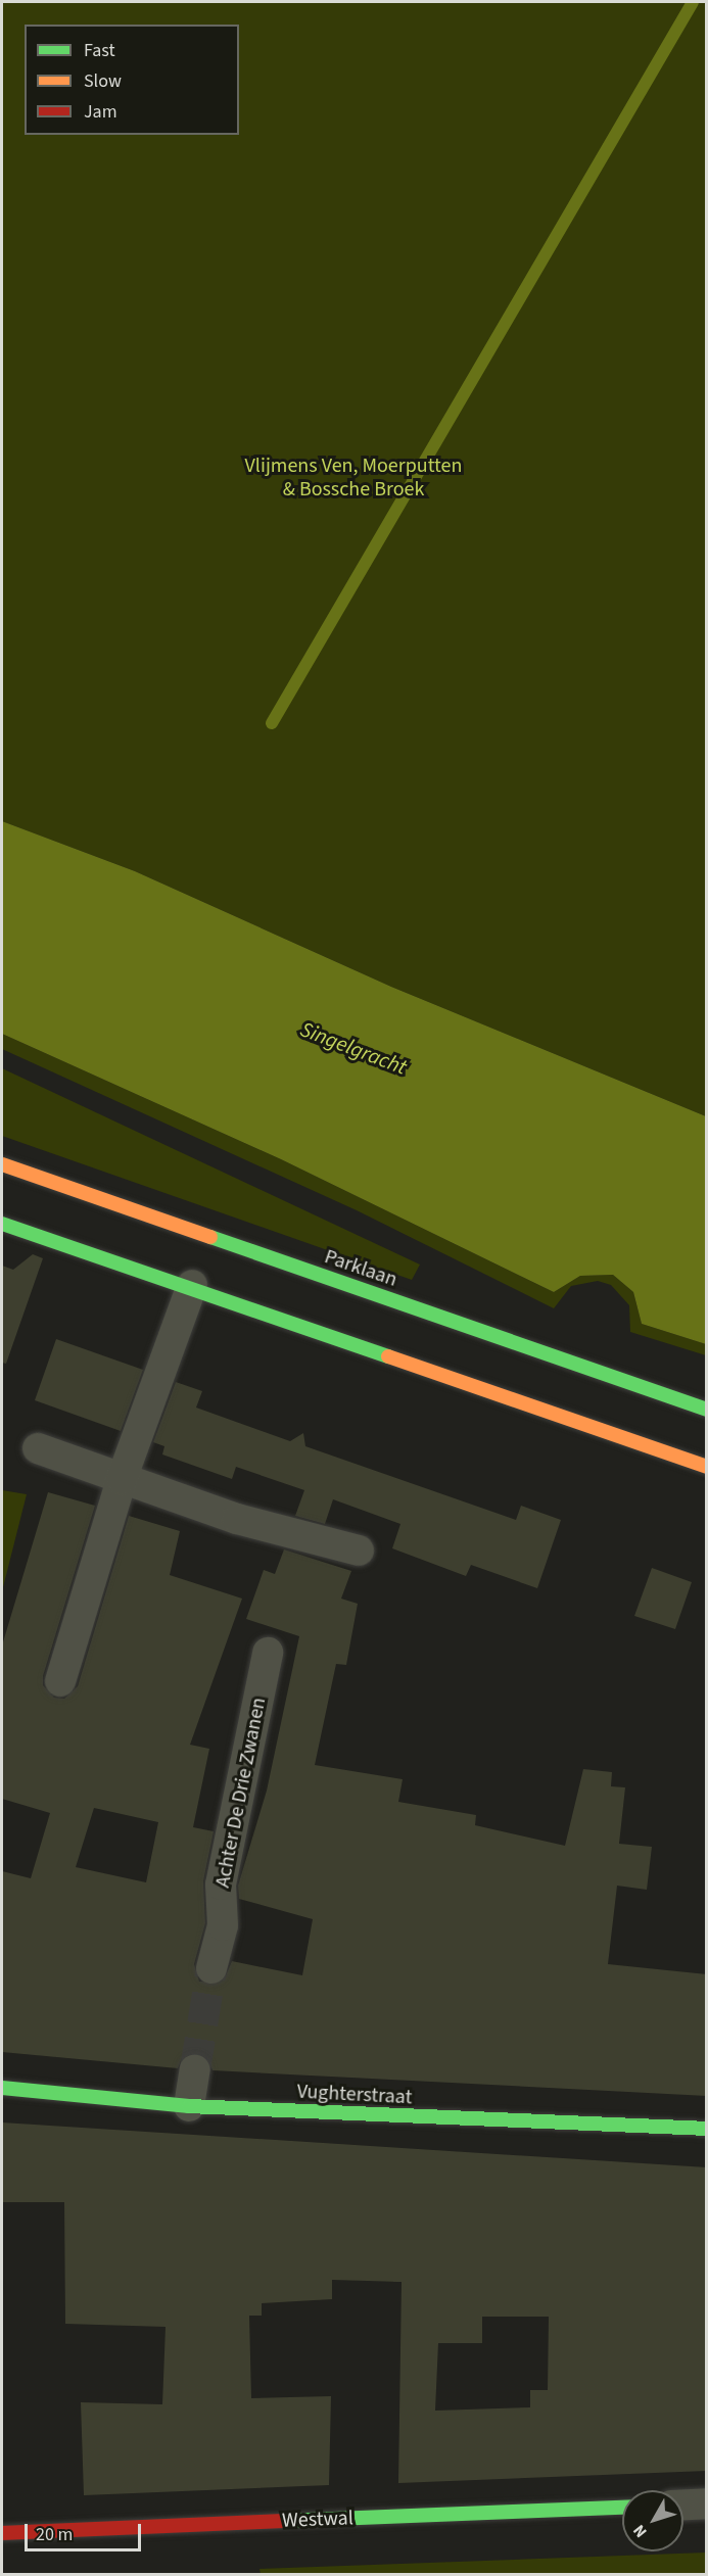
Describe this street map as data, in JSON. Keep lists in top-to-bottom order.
{
  "streets": {
    "street": [
      "Parklaan",
      "Achter De Drie Zwanen",
      "Vughterstraat",
      "Westwal"
    ]
  },
  "water": ["Singelgracht"],
  "parks": ["Vlijmens Ven, Moerputten & Bossche Broek"],
  "legend": ["Fast", "Slow", "Jam"],
  "scale_bar": "20 m",
  "north": "bottom left"
}
